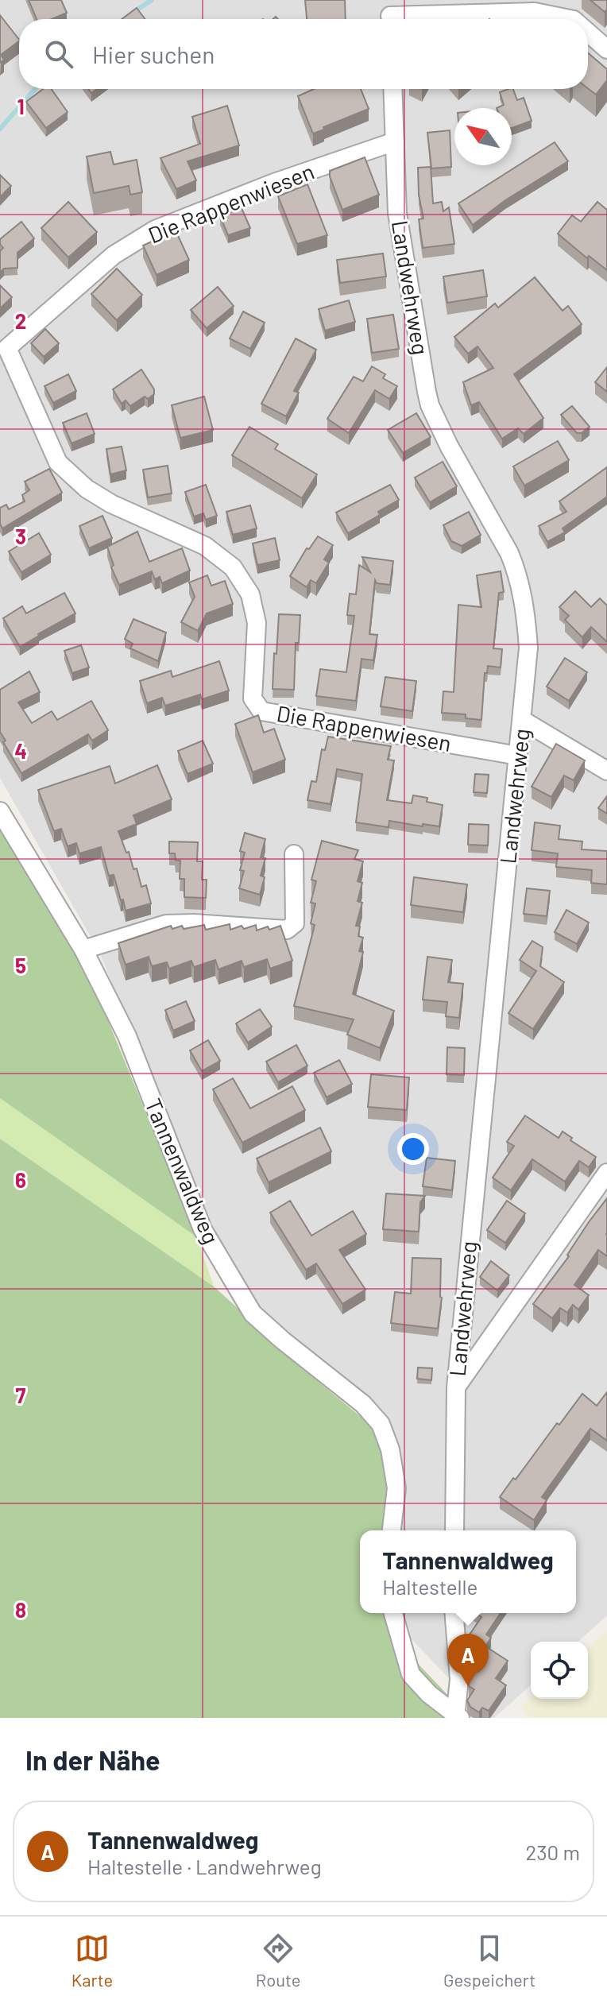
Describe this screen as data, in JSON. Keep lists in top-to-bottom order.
{
  "streets": {
    "street": ["Die Rappenwiesen", "Landwehrweg", "Tannenwaldweg"]
  },
  "crossings": [
    ["Die Rappenwiesen", "Landwehrweg"]
  ],
  "north": "top left",
  "page": {
    "search": "Hier suchen",
    "popup": ["Tannenwaldweg", "Haltestelle"],
    "pins": "A",
    "heading": "In der Nähe",
    "list": [
      {
        "mark": "A",
        "name": "Tannenwaldweg",
        "note": "Haltestelle · Landwehrweg",
        "value": "230 m"
      }
    ],
    "nav": ["Karte", "Route", "Gespeichert"]
  },
  "grid": {
    "rows": [
      "1",
      "2",
      "3",
      "4",
      "5",
      "6",
      "7",
      "8"
    ]
  }
}
